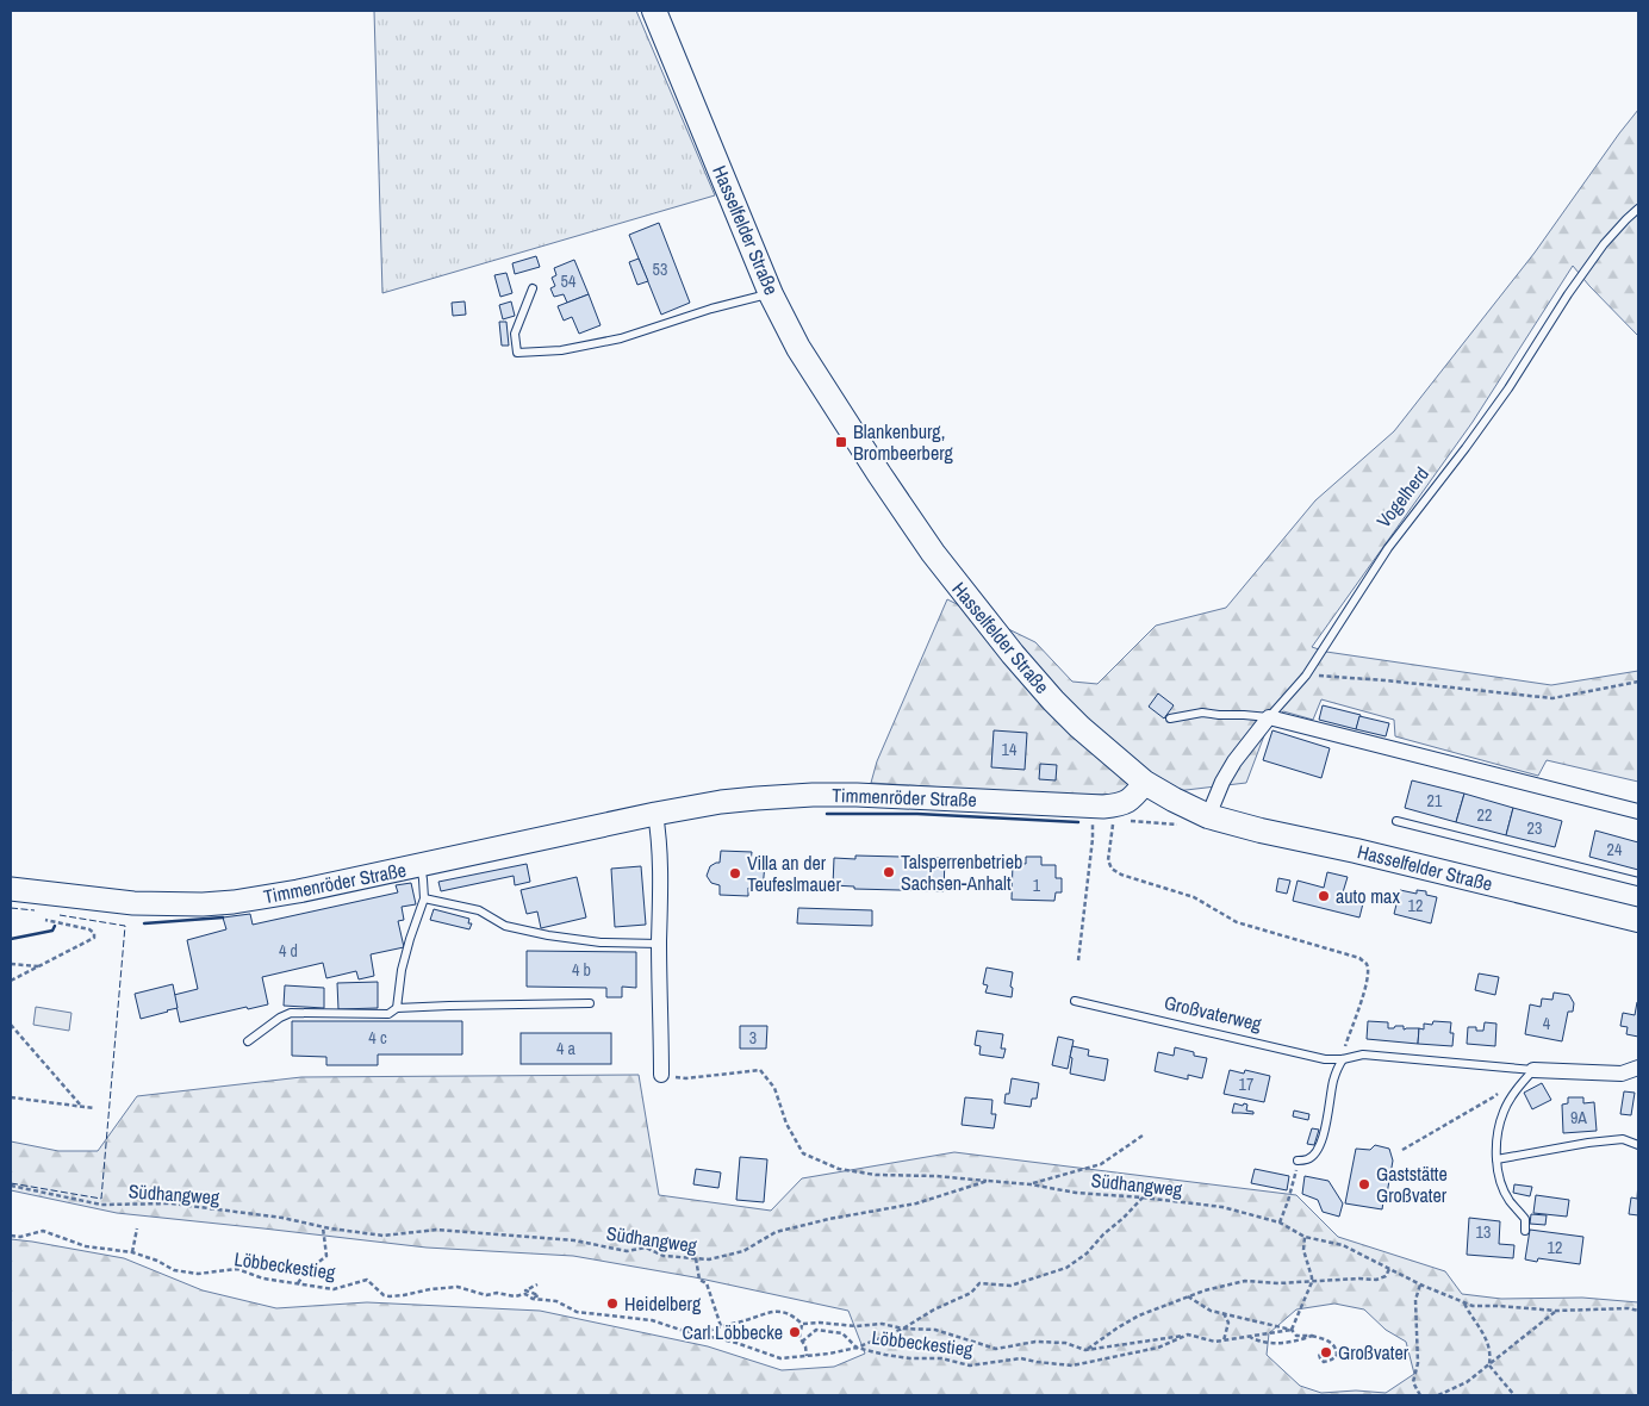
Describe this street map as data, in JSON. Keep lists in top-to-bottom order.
{
  "streets": {
    "main road": ["Hasselfelder Straße", "Timmenröder Straße"],
    "street": ["Vogelherd", "Großvaterweg"],
    "path": ["Südhangweg", "Löbbeckestieg"]
  },
  "crossings": [
    ["Hasselfelder Straße", "Vogelherd"],
    ["Hasselfelder Straße", "Timmenröder Straße"]
  ],
  "places": {
    "transit": ["Blankenburg, Brombeerberg"],
    "other": [
      "Talsperrenbetrieb Sachsen-Anhalt",
      "Villa an der Teufeslmauer",
      "auto max",
      "Gaststätte Großvater",
      "Heidelberg",
      "Carl Löbbecke",
      "Großvater"
    ]
  },
  "house_numbers": [
    "53",
    "54",
    "14",
    "21",
    "22",
    "23",
    "24",
    "1",
    "12",
    "4 d",
    "4 b",
    "4",
    "4 c",
    "3",
    "4 a",
    "17",
    "9A",
    "13",
    "12"
  ]
}
